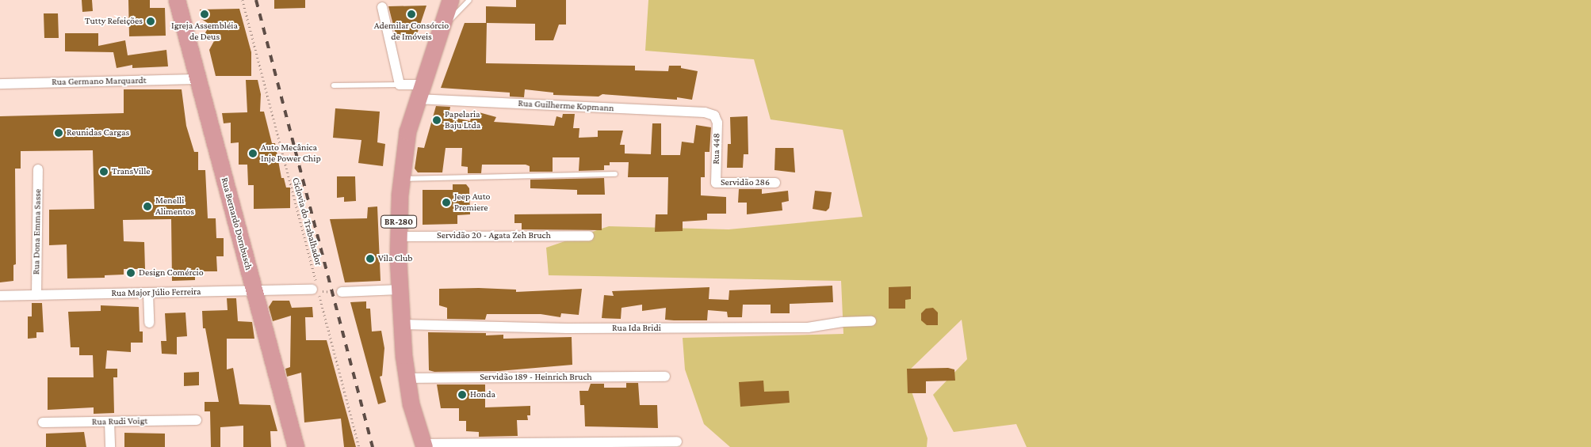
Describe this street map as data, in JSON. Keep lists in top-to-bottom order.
{
  "streets": {
    "highway": ["BR-280", "Rua Bernardo Dornbusch"],
    "street": [
      "Rua Germano Marquardt",
      "Rua Guilherme Kopmann",
      "Rua 448",
      "Servidão 286",
      "Rua Dona Emma Sasse",
      "Servidão 20 - Agata Zeh Bruch",
      "Rua Major Júlio Ferreira",
      "Rua Ida Bridi",
      "Servidão 189 - Heinrich Bruch",
      "Rua Rudi Voigt"
    ],
    "path": ["Ciclovia do Trabalhador"]
  },
  "crossings": [
    ["Rua Germano Marquardt", "Rua Bernardo Dornbusch"],
    ["Rua Guilherme Kopmann", "Rua 448"],
    ["Rua Guilherme Kopmann", "BR-280"],
    ["Rua 448", "Servidão 286"],
    ["Ciclovia do Trabalhador", "Rua Major Júlio Ferreira"],
    ["BR-280", "Servidão 20 - Agata Zeh Bruch"],
    ["BR-280", "Rua Ida Bridi"],
    ["BR-280", "Servidão 189 - Heinrich Bruch"],
    ["Rua Bernardo Dornbusch", "Rua Major Júlio Ferreira"],
    ["Rua Dona Emma Sasse", "Rua Major Júlio Ferreira"]
  ],
  "places": [
    "Igreja Assembléia de Deus",
    "Ademilar Consórcio de Imóveis",
    "Tutty Refeições",
    "Papelaria Baju Ltda",
    "Reunidas Cargas",
    "Auto Mecânica Inje Power Chip",
    "TransVille",
    "Jeep Auto Premiere",
    "Menelli Alimentos",
    "Vila Club",
    "Design Comércio",
    "Honda"
  ]
}
